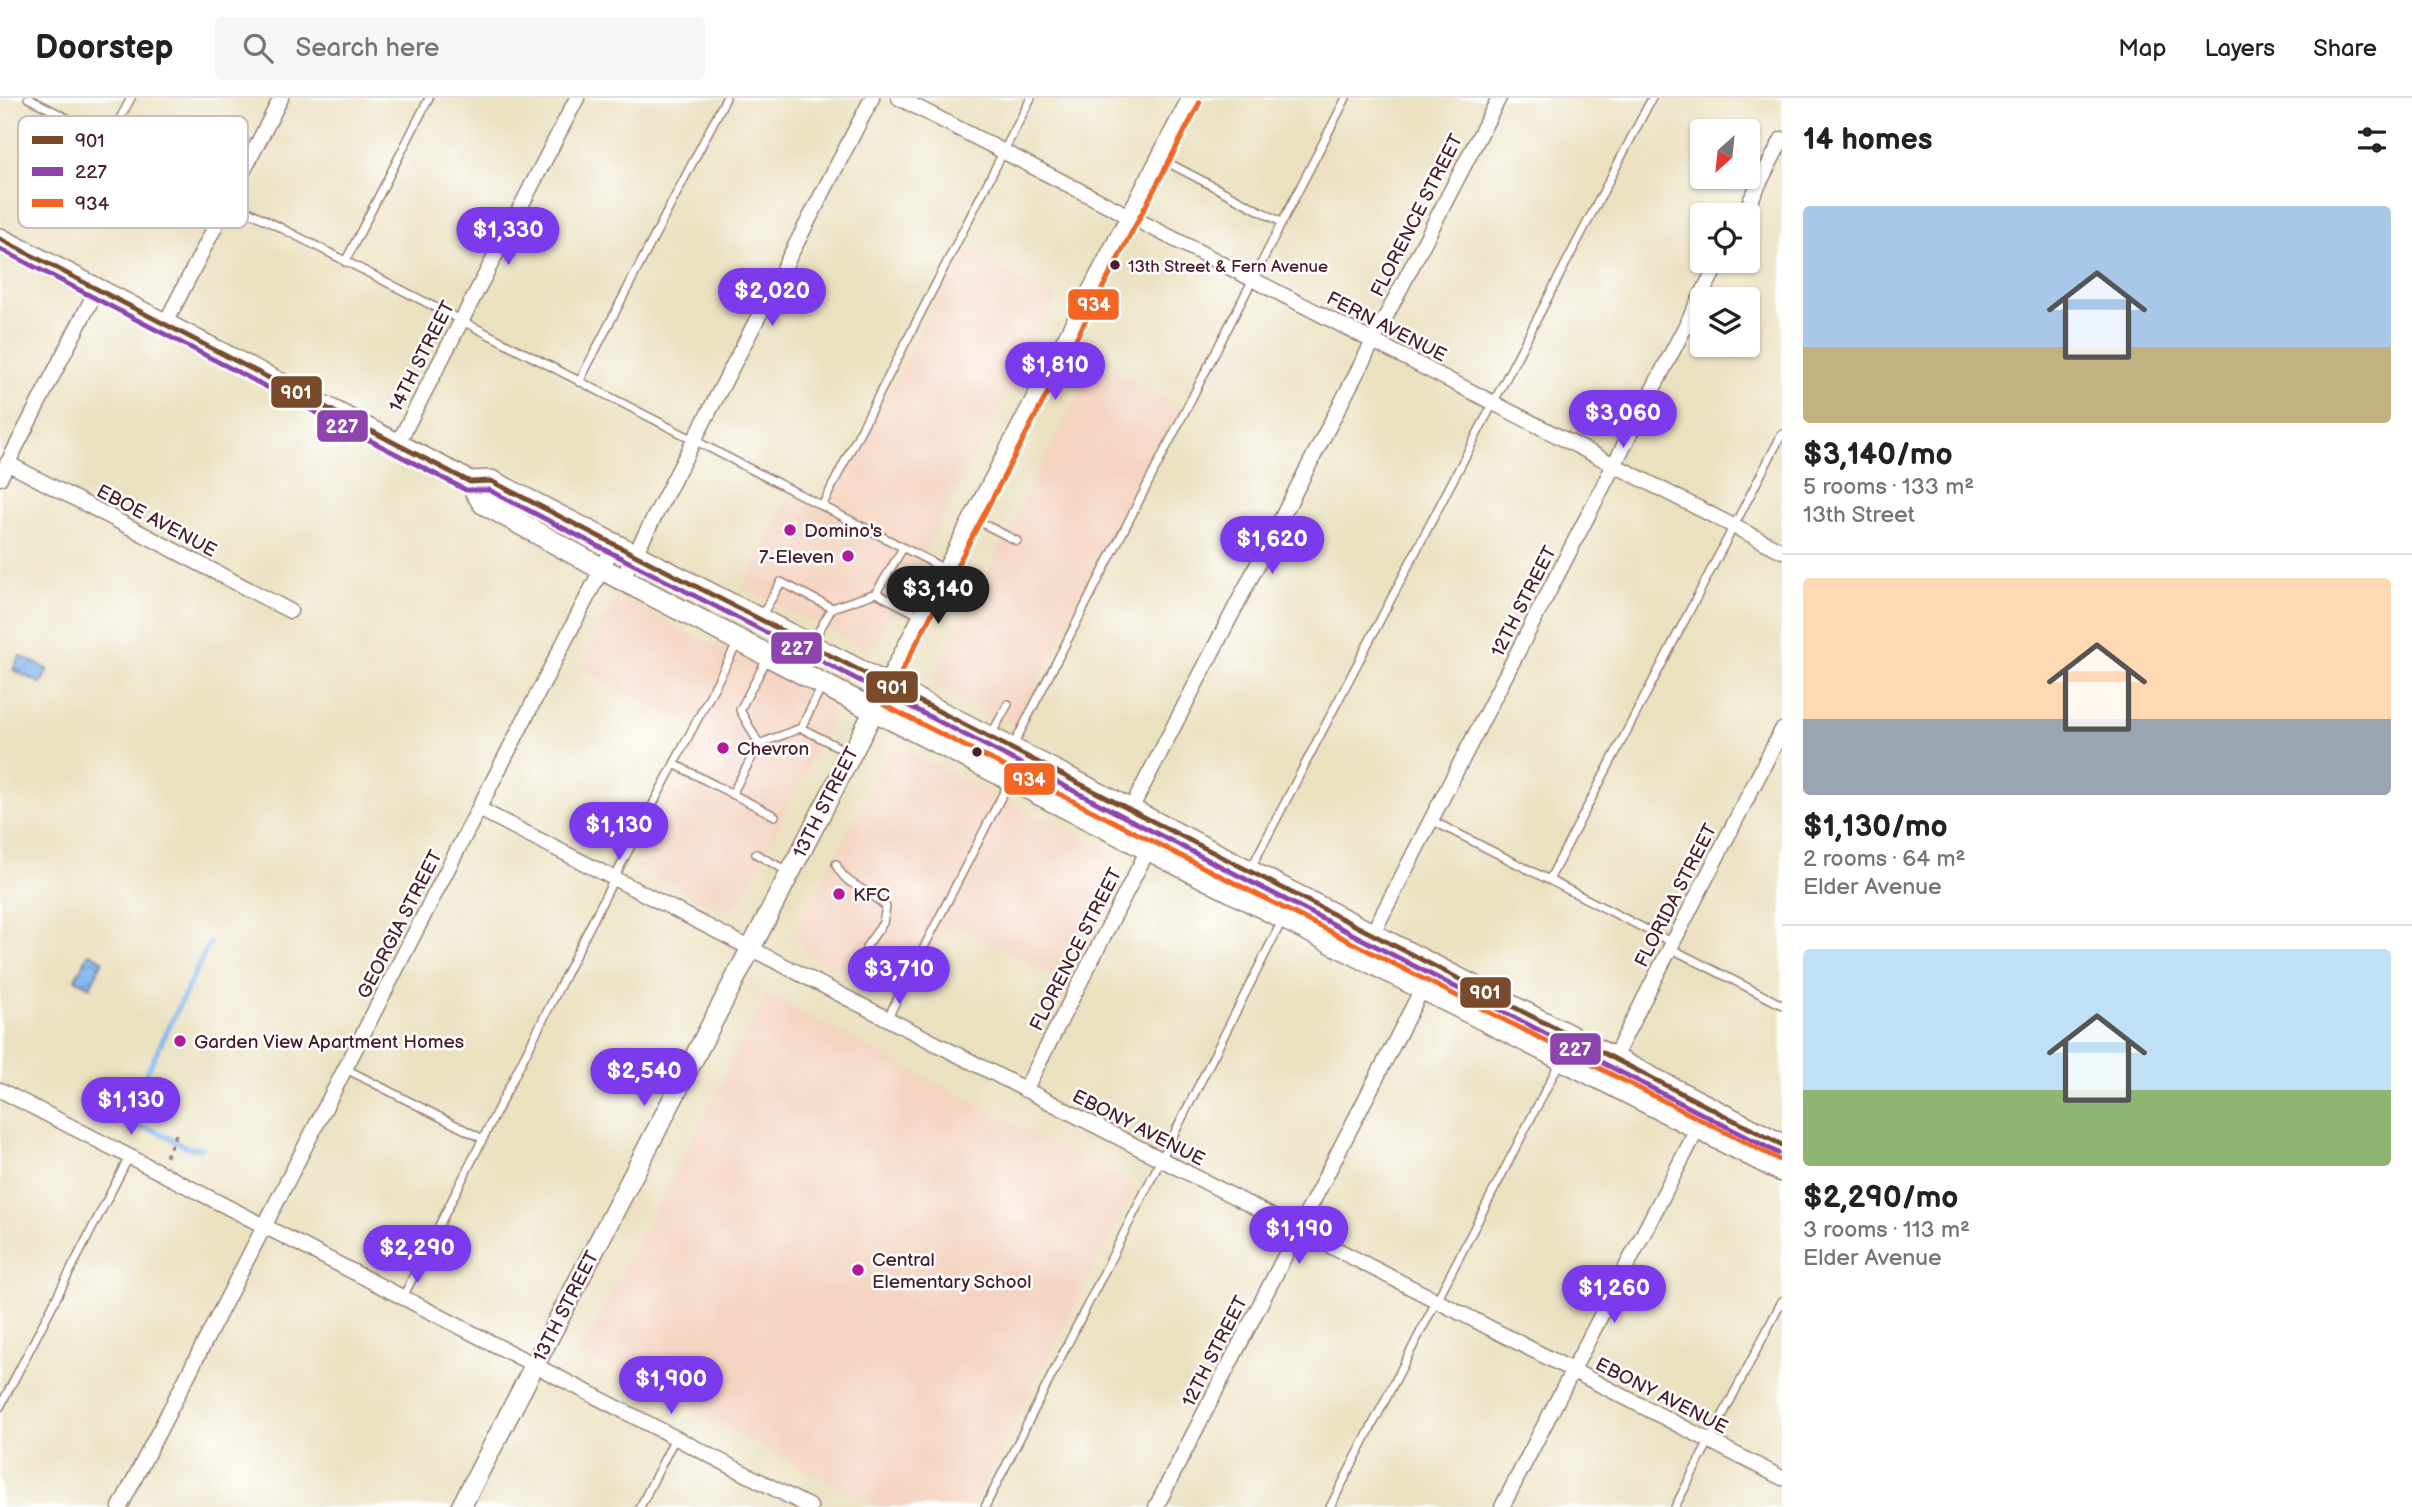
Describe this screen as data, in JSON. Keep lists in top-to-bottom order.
{
  "streets": {
    "main road": ["13TH STREET"],
    "street": [
      "FLORENCE STREET",
      "FERN AVENUE",
      "14TH STREET",
      "EBOE AVENUE",
      "12TH STREET",
      "FLORIDA STREET",
      "GEORGIA STREET",
      "EBONY AVENUE"
    ]
  },
  "crossings": [
    ["FLORENCE STREET", "FERN AVENUE"],
    ["FLORENCE STREET", "EBONY AVENUE"],
    ["FERN AVENUE", "12TH STREET"],
    ["FERN AVENUE", "13TH STREET"],
    ["12TH STREET", "EBONY AVENUE"],
    ["13TH STREET", "EBONY AVENUE"],
    ["GEORGIA STREET", "EBONY AVENUE"]
  ],
  "places": [
    "13th Street & Fern Avenue",
    "Domino's",
    "7-Eleven",
    "Chevron",
    "KFC",
    "Garden View Apartment Homes",
    "Central Elementary School"
  ],
  "lines": ["transit line 934", "transit line 901", "transit line 227"],
  "legend": ["901", "227", "934"],
  "north": "bottom left",
  "page": {
    "header": "Doorstep",
    "search": "Search here",
    "nav": ["Map", "Layers", "Share"],
    "heading": "14 homes",
    "list": [
      {
        "name": "$3,140/mo",
        "note": "5 rooms · 133 m² · 13th Street"
      },
      {
        "name": "$1,130/mo",
        "note": "2 rooms · 64 m² · Elder Avenue"
      },
      {
        "name": "$2,290/mo",
        "note": "3 rooms · 113 m² · Elder Avenue"
      }
    ],
    "price": [
      "$1,330",
      "$2,020",
      "$1,810",
      "$3,060",
      "$1,620",
      "$3,140",
      "$1,130",
      "$3,710",
      "$2,540",
      "$1,130",
      "$1,190",
      "$2,290",
      "$1,260",
      "$1,900"
    ]
  }
}
